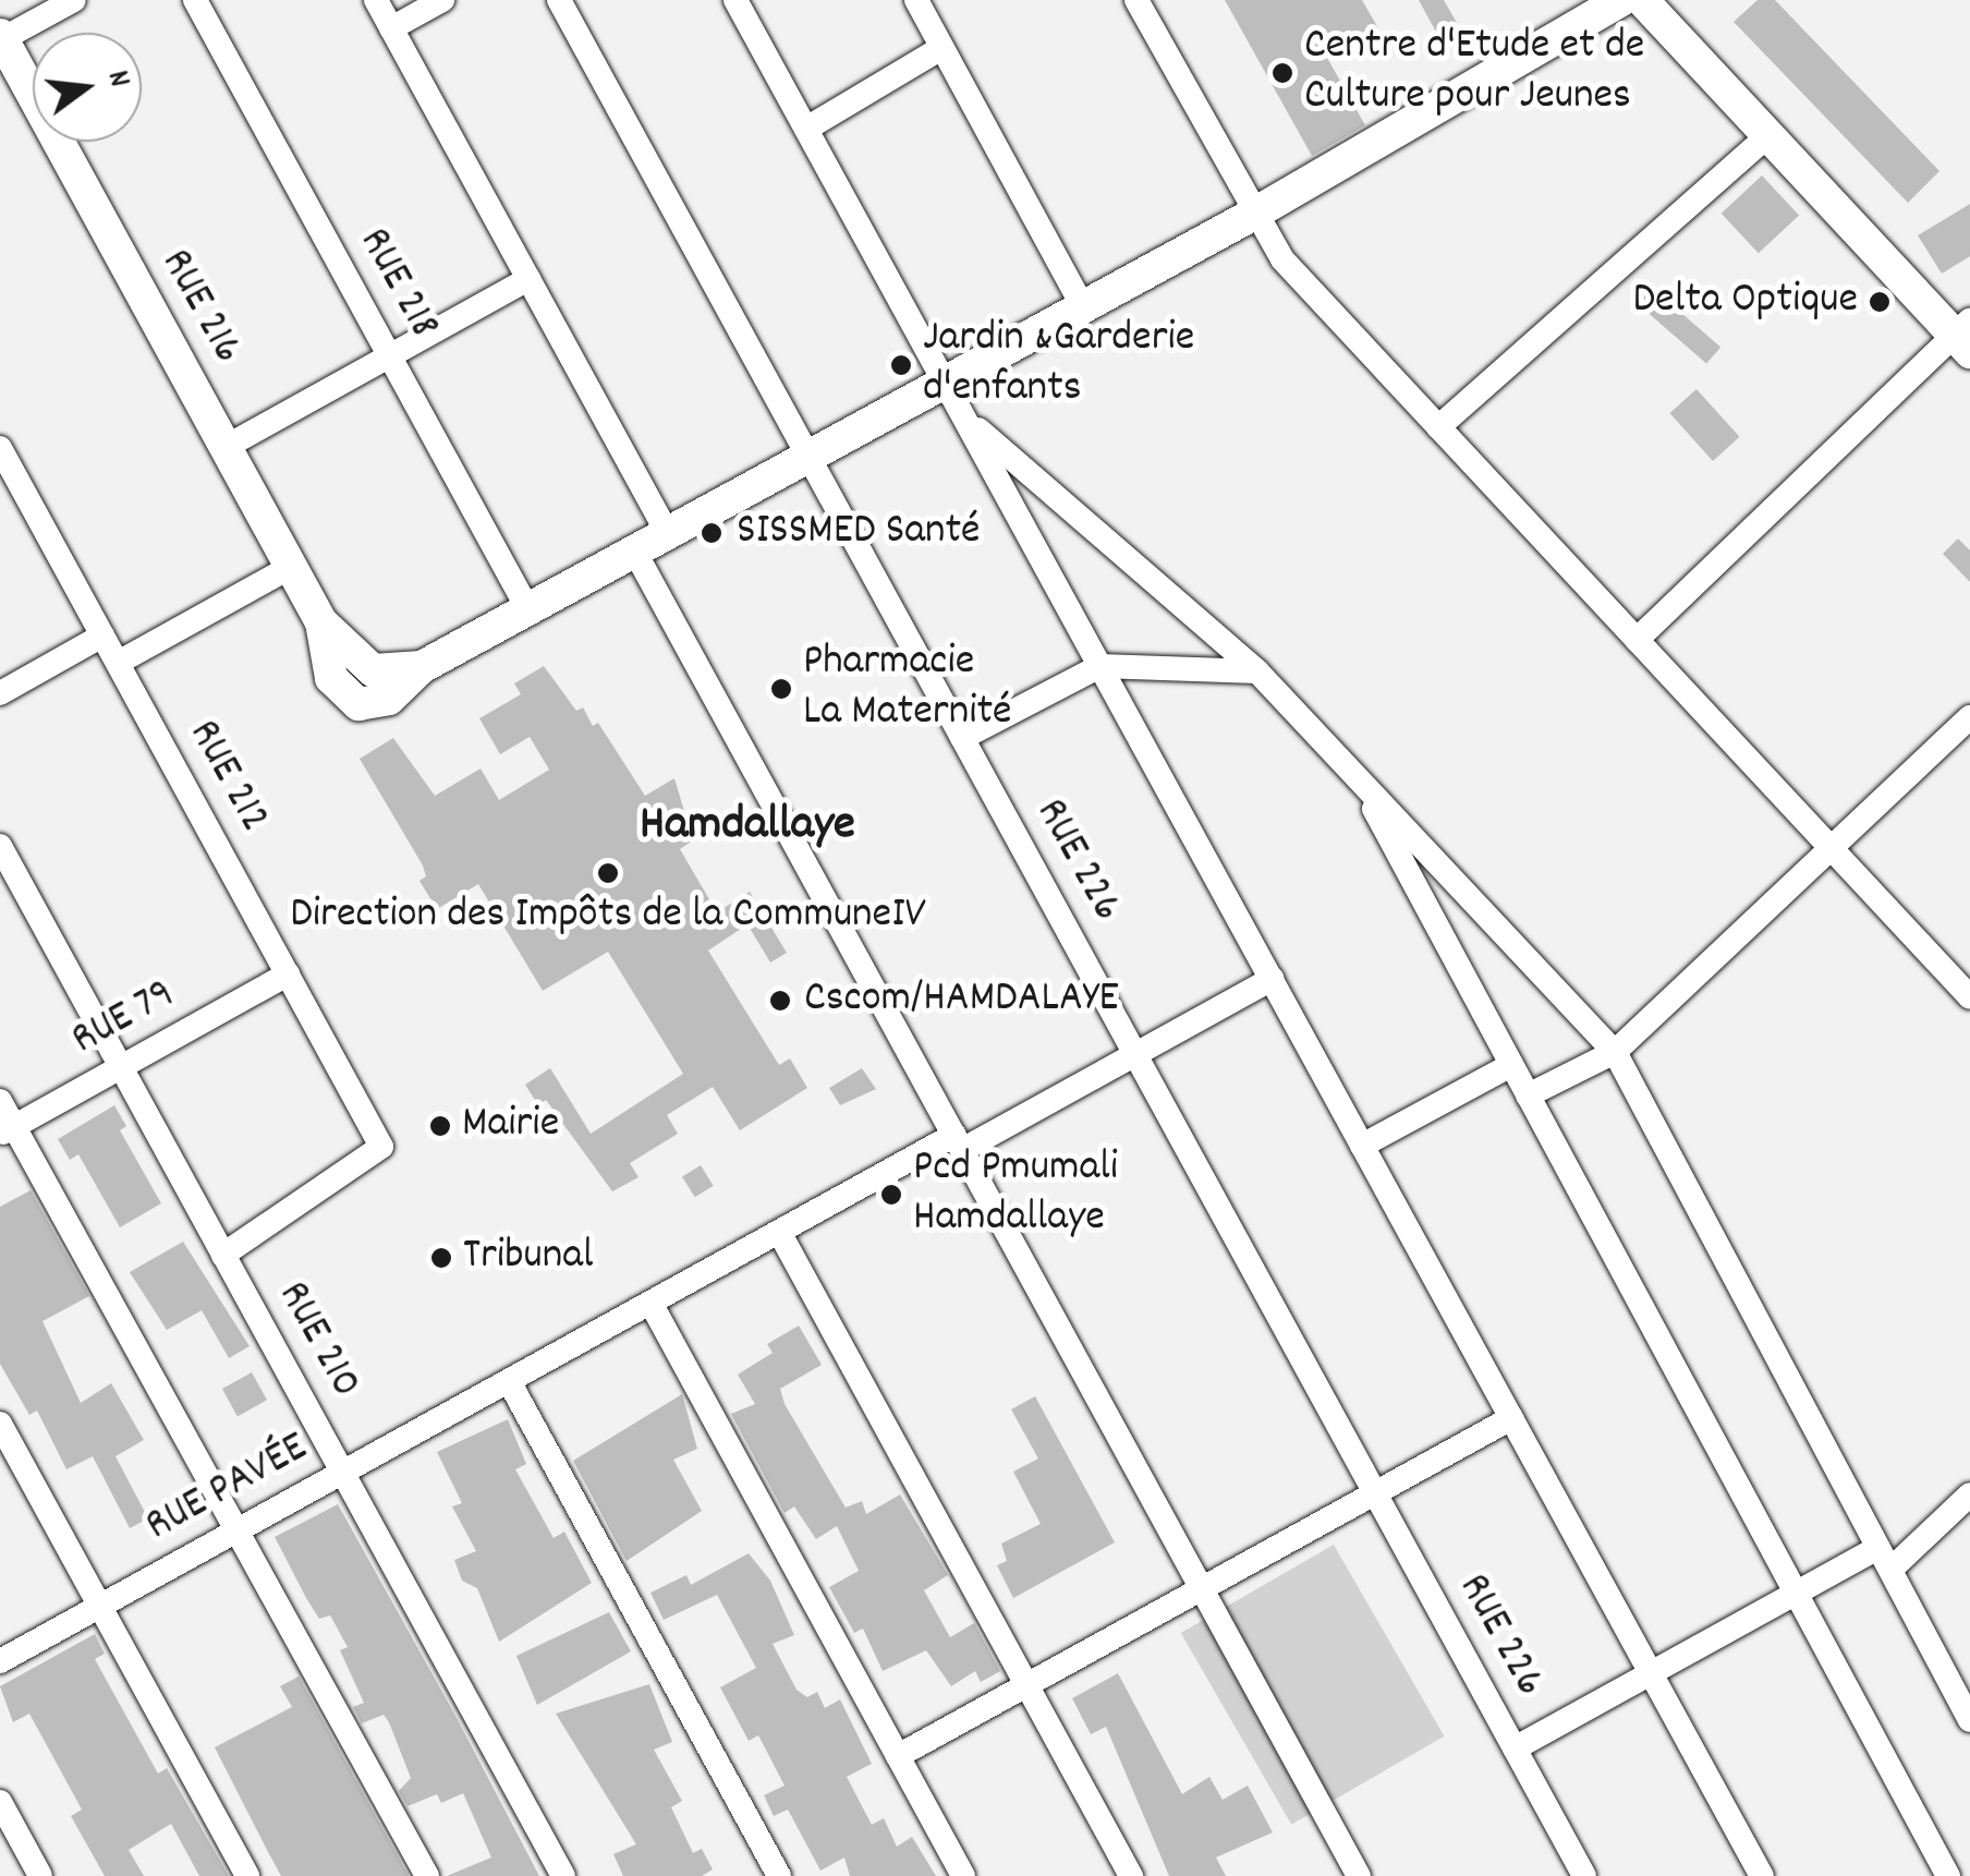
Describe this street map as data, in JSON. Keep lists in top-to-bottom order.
{
  "streets": {
    "street": [
      "RUE 218",
      "RUE 216",
      "RUE 212",
      "RUE 226",
      "RUE 79",
      "RUE 210",
      "RUE PAVÉE"
    ]
  },
  "crossings": [
    ["RUE 218", "RUE 216"],
    ["RUE 212", "RUE 79"],
    ["RUE 212", "RUE 210"],
    ["RUE 226", "RUE PAVÉE"],
    ["RUE 79", "RUE 210"],
    ["RUE 210", "RUE PAVÉE"]
  ],
  "districts": ["Hamdallaye"],
  "places": [
    "Centre d'Etude et de Culture pour Jeunes",
    "Delta Optique",
    "Jardin &Garderie d'enfants",
    "SISSMED Santé",
    "Pharmacie La Maternité",
    "Direction des Impôts de la CommuneIV",
    "Cscom/HAMDALAYE",
    "Mairie",
    "Pcd Pmumali Hamdallaye",
    "Tribunal"
  ],
  "north": "right"
}
